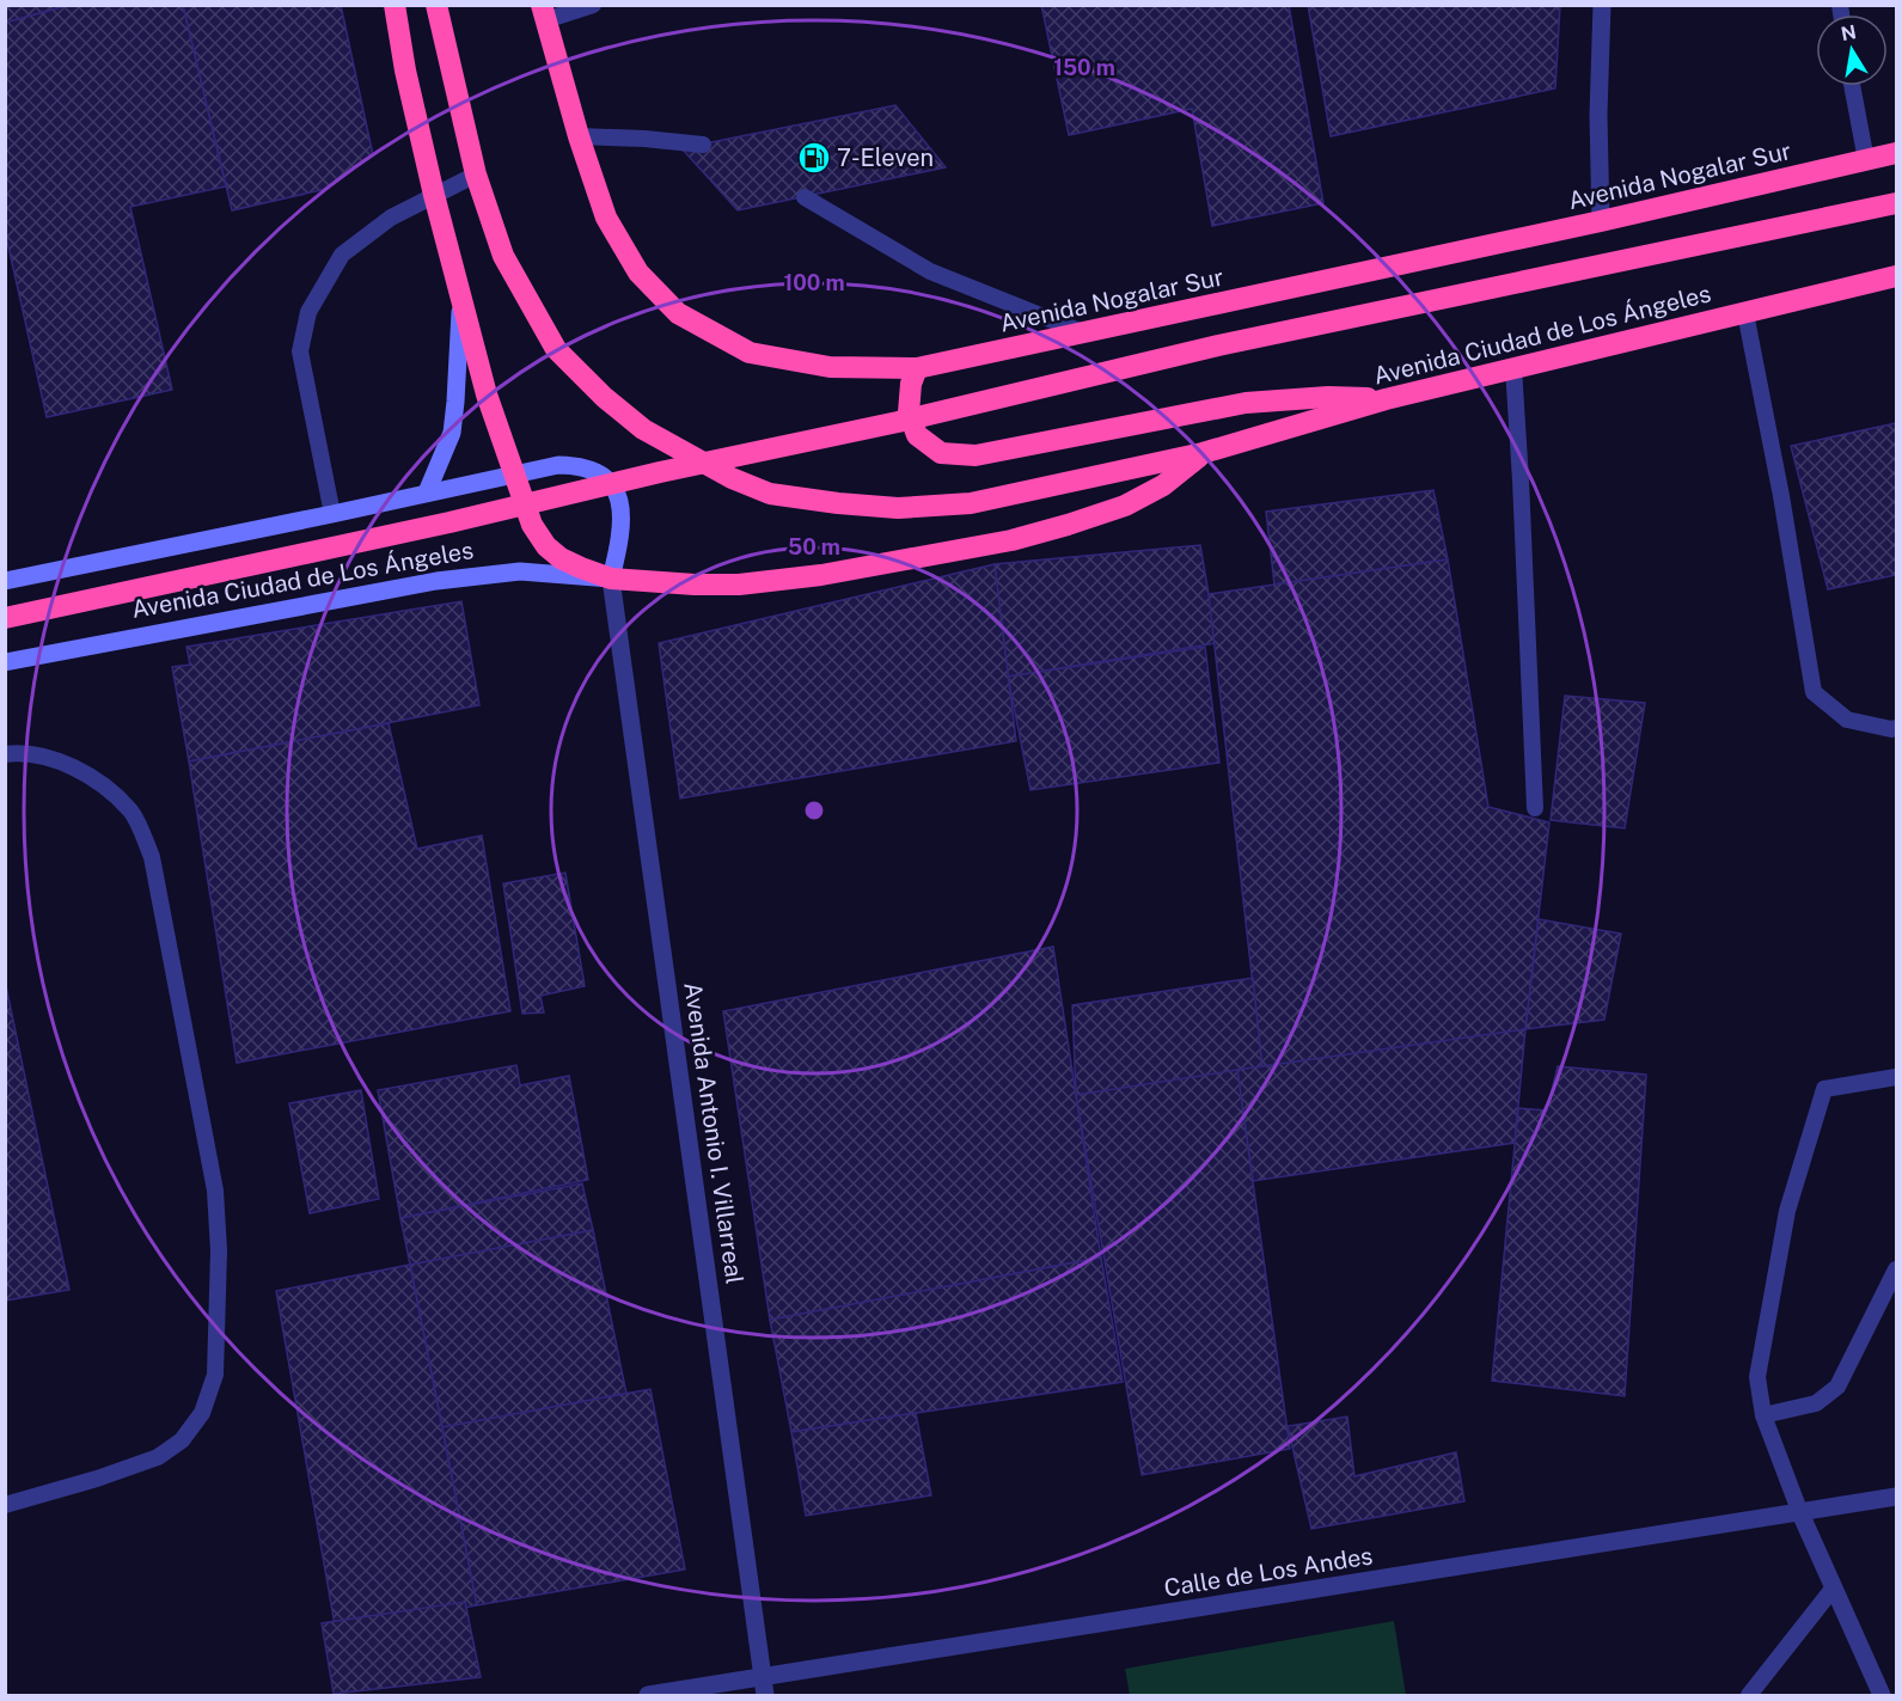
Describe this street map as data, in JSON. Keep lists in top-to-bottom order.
{
  "streets": {
    "highway": ["Avenida Nogalar Sur", "Avenida Ciudad de Los Ángeles"],
    "street": ["Avenida Antonio I. Villarreal", "Calle de Los Andes"]
  },
  "crossings": [
    ["Avenida Ciudad de Los Ángeles", "Avenida Antonio I. Villarreal"],
    ["Avenida Antonio I. Villarreal", "Calle de Los Andes"]
  ],
  "places": {
    "fuel station": ["7-Eleven"]
  },
  "north": "top",
  "rings": ["150 m", "100 m", "50 m"]
}
